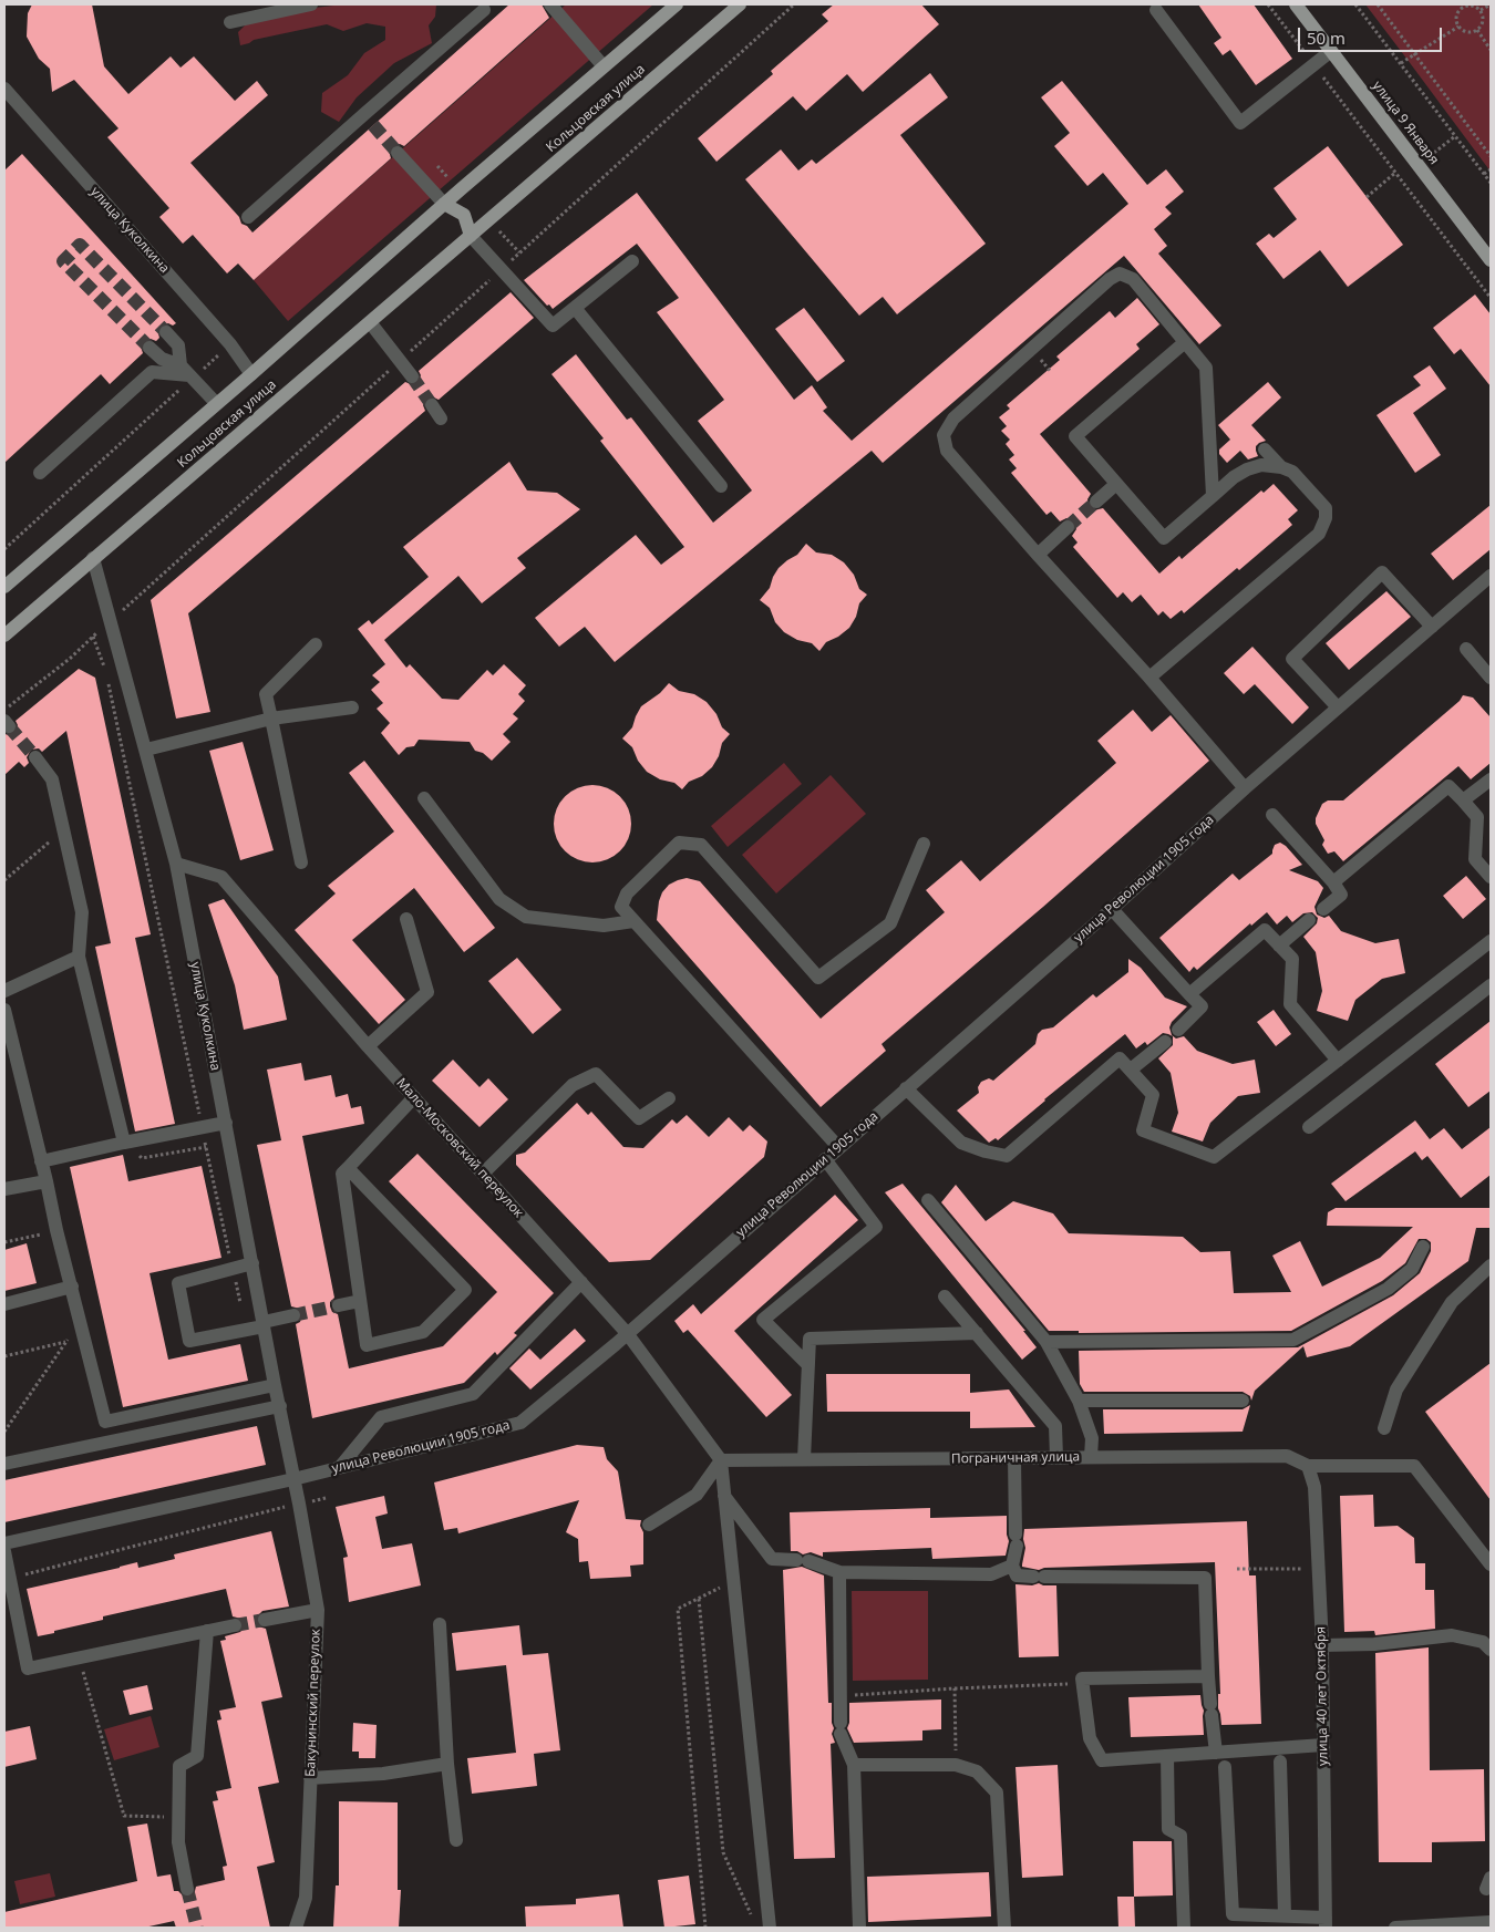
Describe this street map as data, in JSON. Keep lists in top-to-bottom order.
{
  "streets": {
    "main road": ["Кольцовская улица", "улица 9 Января"],
    "street": [
      "улица Куколкина",
      "улица Революции 1905 года",
      "Мало-Московский переулок",
      "Пограничная улица",
      "улица 40 лет Октября",
      "Бакунинский переулок"
    ]
  },
  "crossings": [
    ["Кольцовская улица", "улица Куколкина"],
    ["улица Куколкина", "улица Революции 1905 года"],
    ["улица Куколкина", "Мало-Московский переулок"],
    ["улица Куколкина", "Бакунинский переулок"],
    ["улица Революции 1905 года", "Мало-Московский переулок"],
    ["улица Революции 1905 года", "Бакунинский переулок"],
    ["Мало-Московский переулок", "Пограничная улица"],
    ["Пограничная улица", "улица 40 лет Октября"]
  ],
  "scale_bar": "50 m"
}
